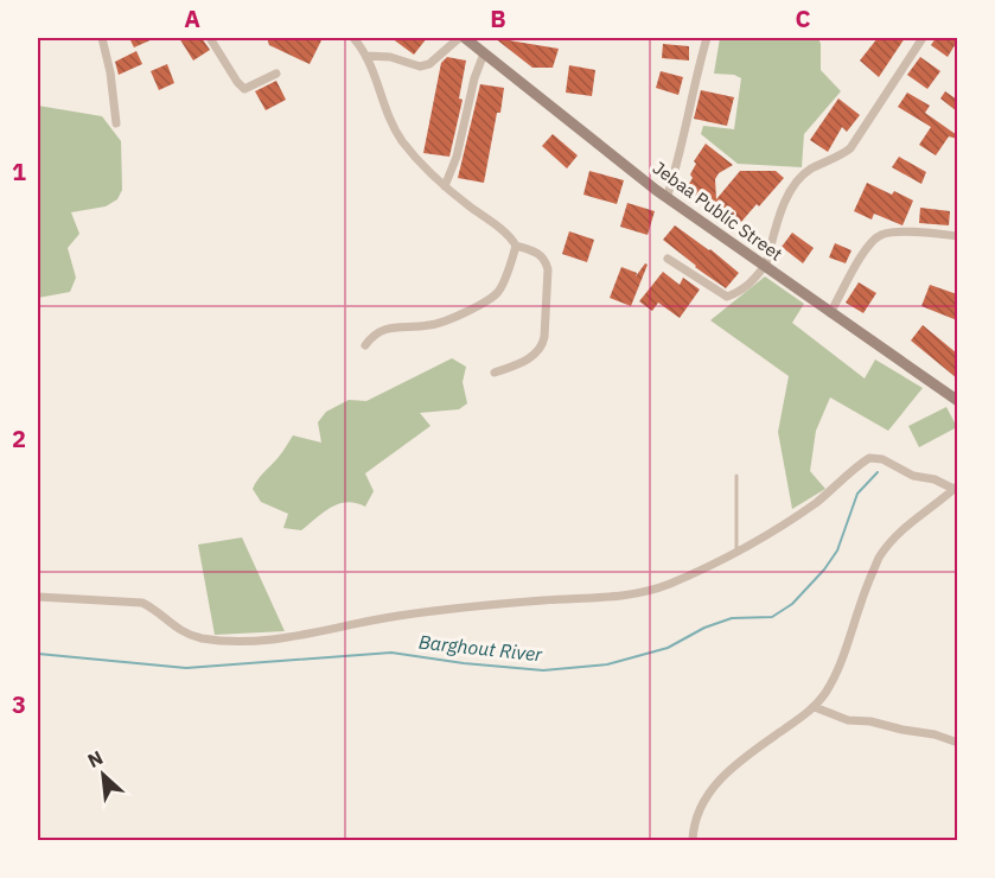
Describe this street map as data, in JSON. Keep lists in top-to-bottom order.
{
  "streets": {
    "main road": ["Jebaa Public Street"]
  },
  "water": ["Barghout River"],
  "north": "top left",
  "grid": {
    "columns": ["A", "B", "C"],
    "rows": ["1", "2", "3"]
  }
}
